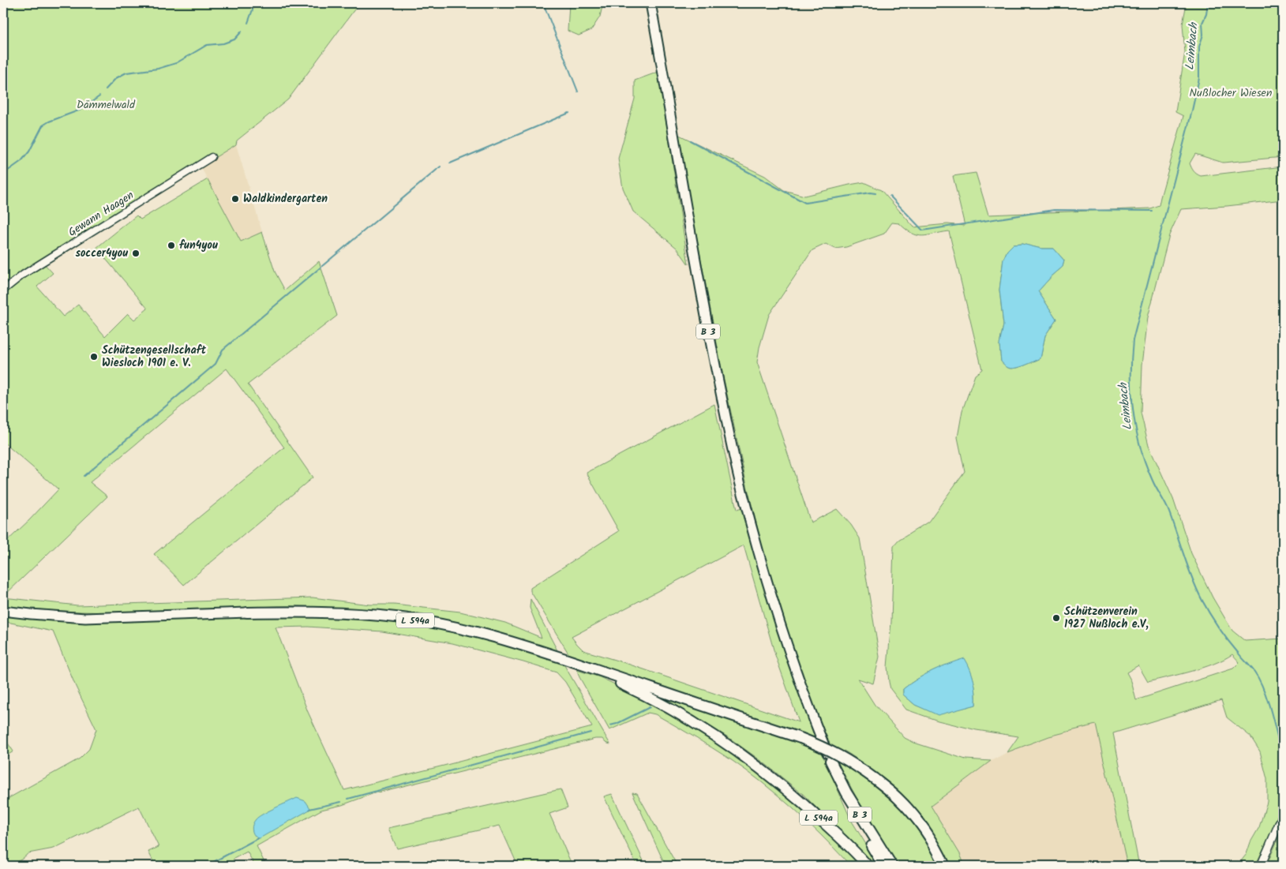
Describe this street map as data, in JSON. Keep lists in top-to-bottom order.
{
  "streets": {
    "highway": ["B 3", "L 594a"],
    "street": ["Gewann Haagen"]
  },
  "water": ["Leimbach"],
  "parks": ["Nußlocher Wiesen", "Dämmelwald"],
  "places": [
    "Waldkindergarten",
    "fun4you",
    "soccer4you",
    "Schützengesellschaft Wiesloch 1901 e. V.",
    "Schützenverein 1927 Nußloch e.V,"
  ]
}
